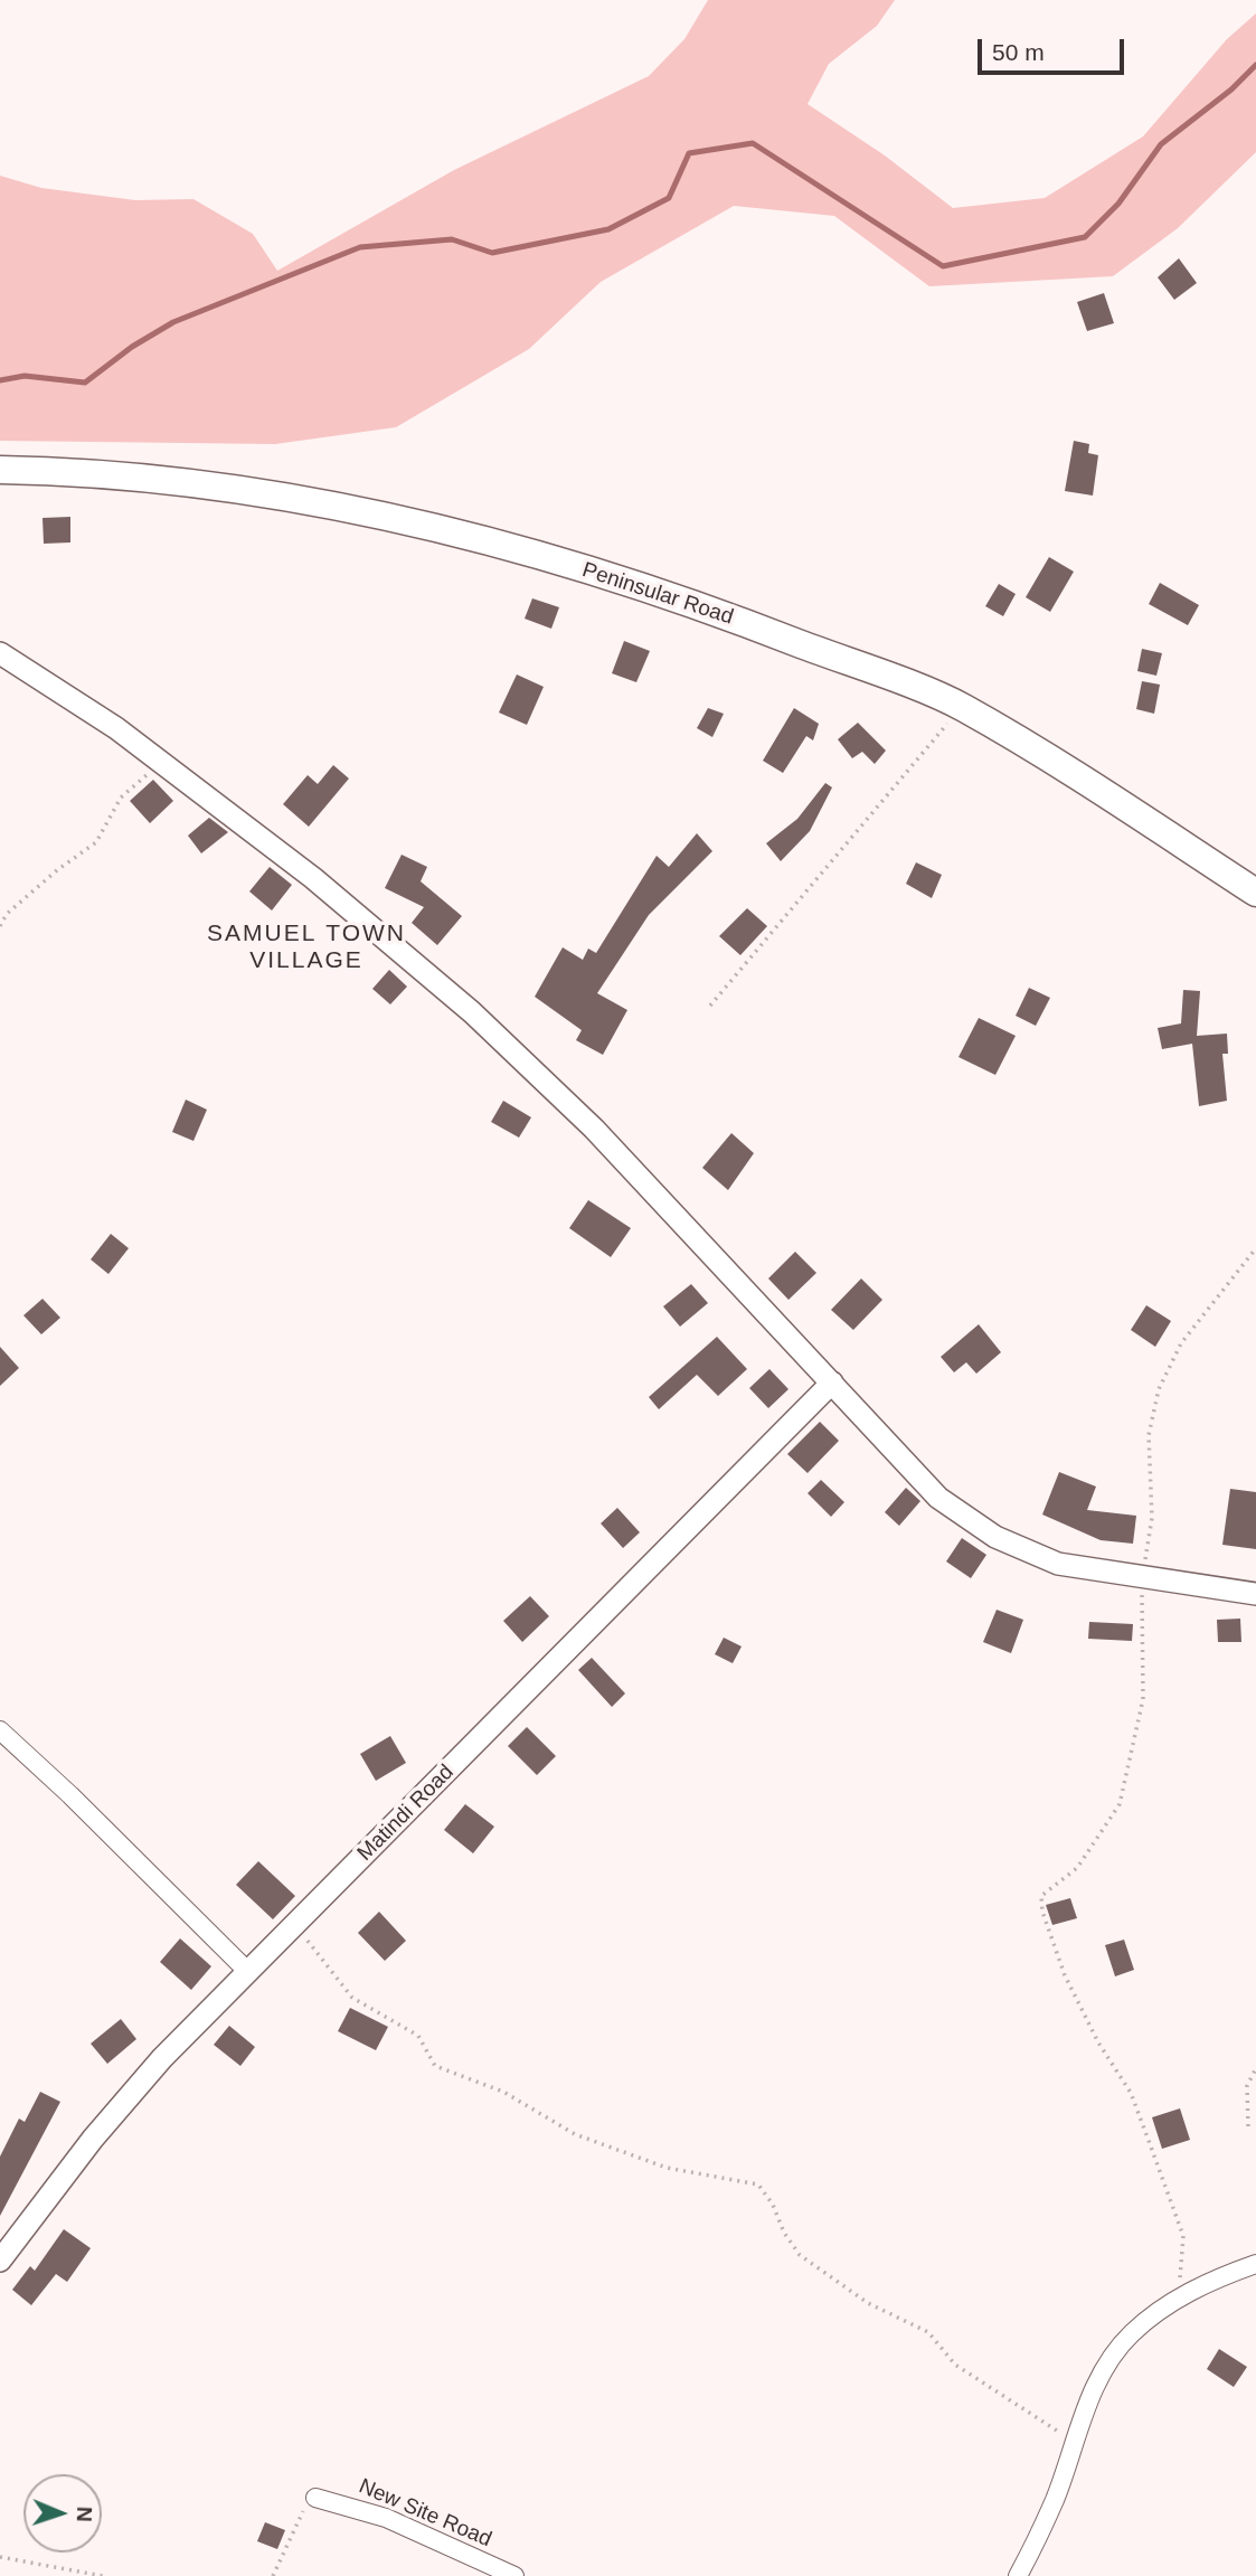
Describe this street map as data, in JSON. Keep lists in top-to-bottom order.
{
  "streets": {
    "main road": ["Peninsular Road"],
    "street": ["Matindi Road", "New Site Road"]
  },
  "districts": ["SAMUEL TOWN VILLAGE"],
  "scale_bar": "50 m",
  "north": "right"
}
